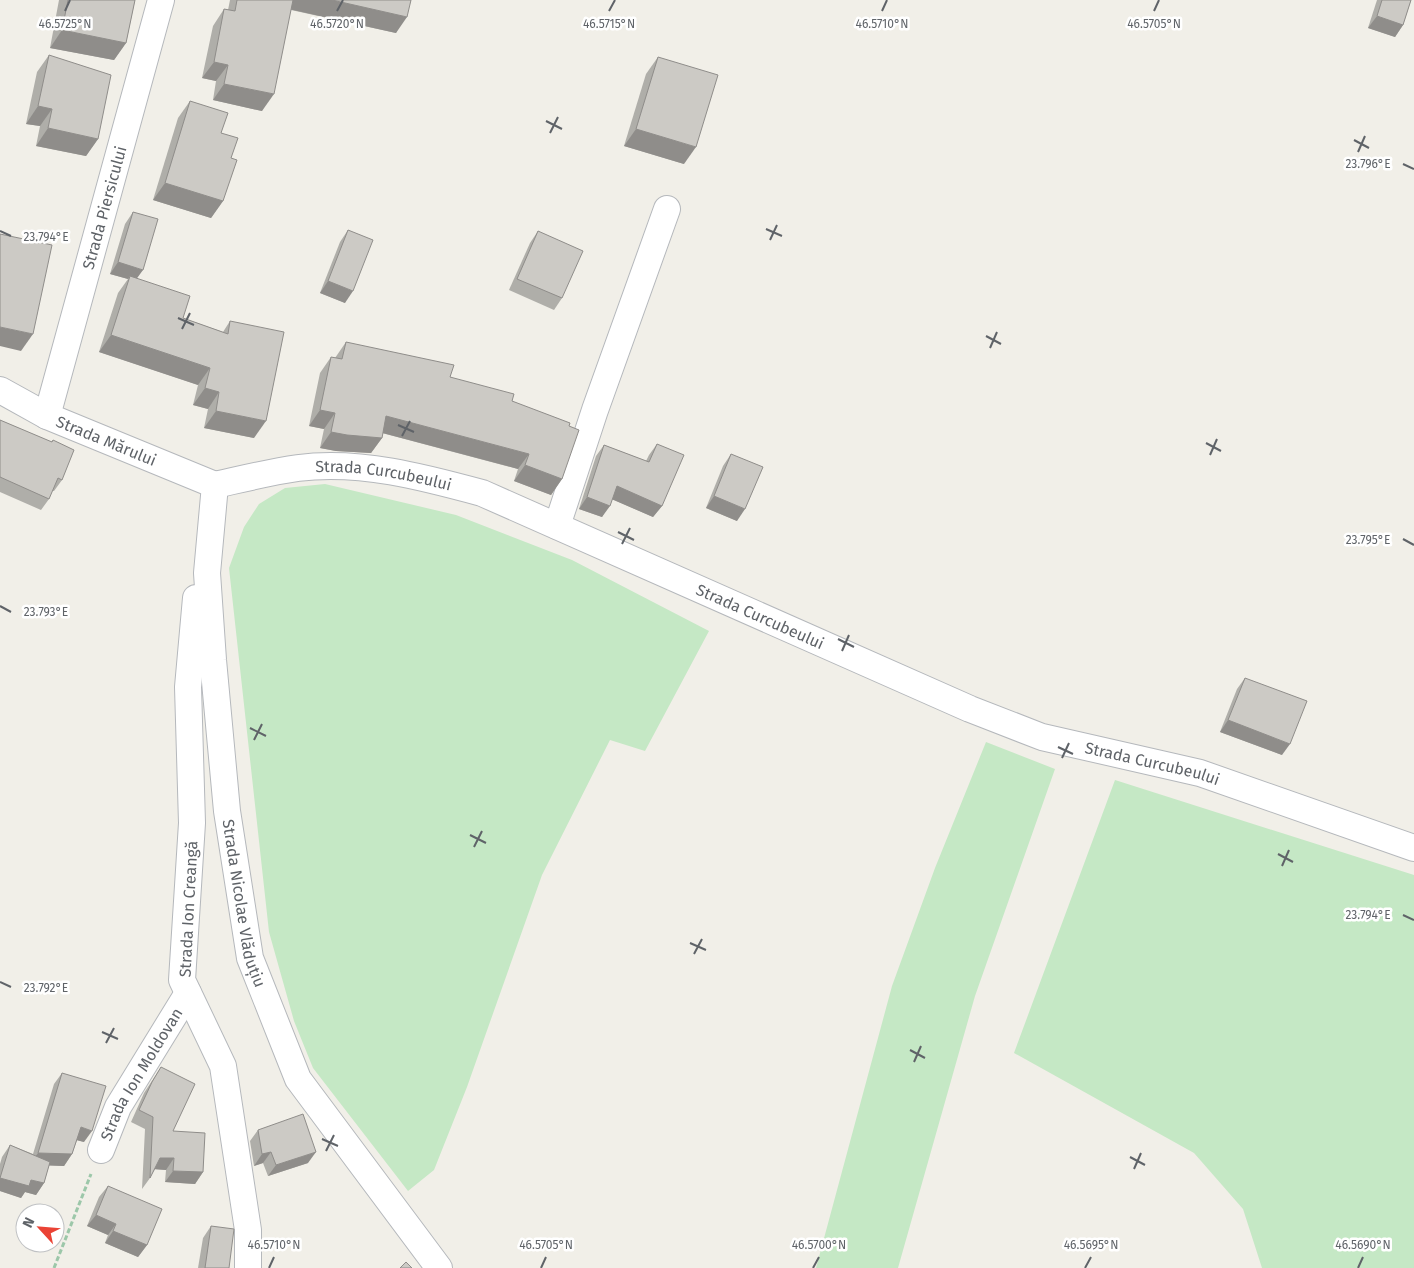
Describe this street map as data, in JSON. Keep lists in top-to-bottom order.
{
  "streets": {
    "street": [
      "Strada Piersicului",
      "Strada Mărului",
      "Strada Curcubeului",
      "Strada Nicolae Vlăduțiu",
      "Strada Ion Creangă",
      "Strada Ion Moldovan"
    ]
  },
  "crossings": [
    ["Strada Piersicului", "Strada Mărului"],
    ["Strada Mărului", "Strada Curcubeului"],
    ["Strada Mărului", "Strada Nicolae Vlăduțiu"],
    ["Strada Curcubeului", "Strada Nicolae Vlăduțiu"],
    ["Strada Nicolae Vlăduțiu", "Strada Ion Creangă"],
    ["Strada Ion Creangă", "Strada Ion Moldovan"]
  ],
  "north": "top left",
  "coordinates": [
    "46.5725°N",
    "46.5720°N",
    "46.5715°N",
    "46.5710°N",
    "46.5705°N",
    "23.796°E",
    "23.794°E",
    "23.795°E",
    "23.793°E",
    "23.792°E",
    "46.5700°N",
    "46.5695°N",
    "46.5690°N"
  ]
}
